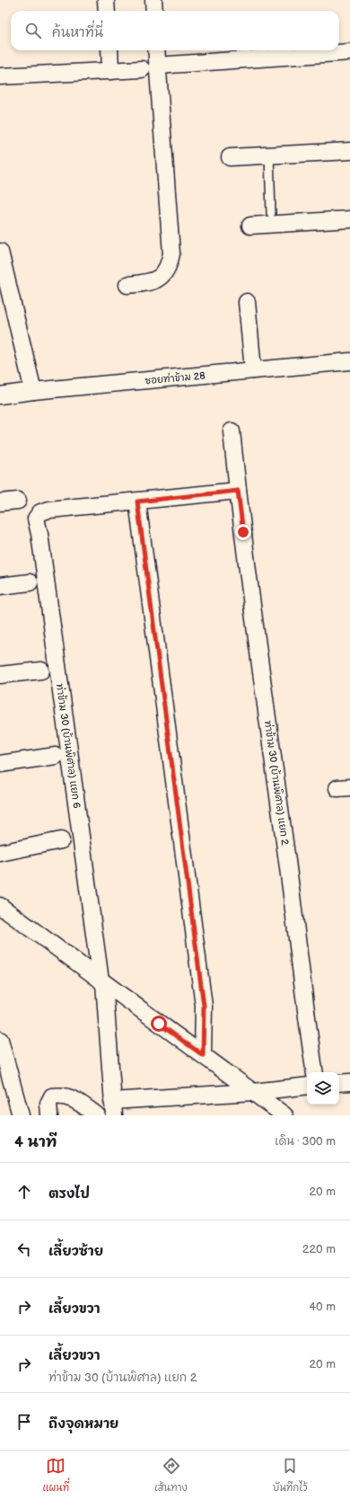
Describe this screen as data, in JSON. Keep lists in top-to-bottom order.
{
  "streets": {
    "street": ["ซอยท่าข้าม 28", "ท่าข้าม 30 (บ้านพิศาล) แยก 6", "ท่าข้าม 30 (บ้านพิศาล) แยก 2"]
  },
  "page": {
    "search": "ค้นหาที่นี่",
    "heading": ["4 นาที", "เดิน · 300 m"],
    "list": [
      ["ตรงไป", "20 m"],
      ["เลี้ยวซ้าย", "220 m"],
      ["เลี้ยวขวา", "40 m"],
      ["เลี้ยวขวา", "ท่าข้าม 30 (บ้านพิศาล) แยก 2", "20 m"],
      "ถึงจุดหมาย"
    ],
    "nav": ["แผนที่", "เส้นทาง", "บันทึกไว้"]
  }
}
